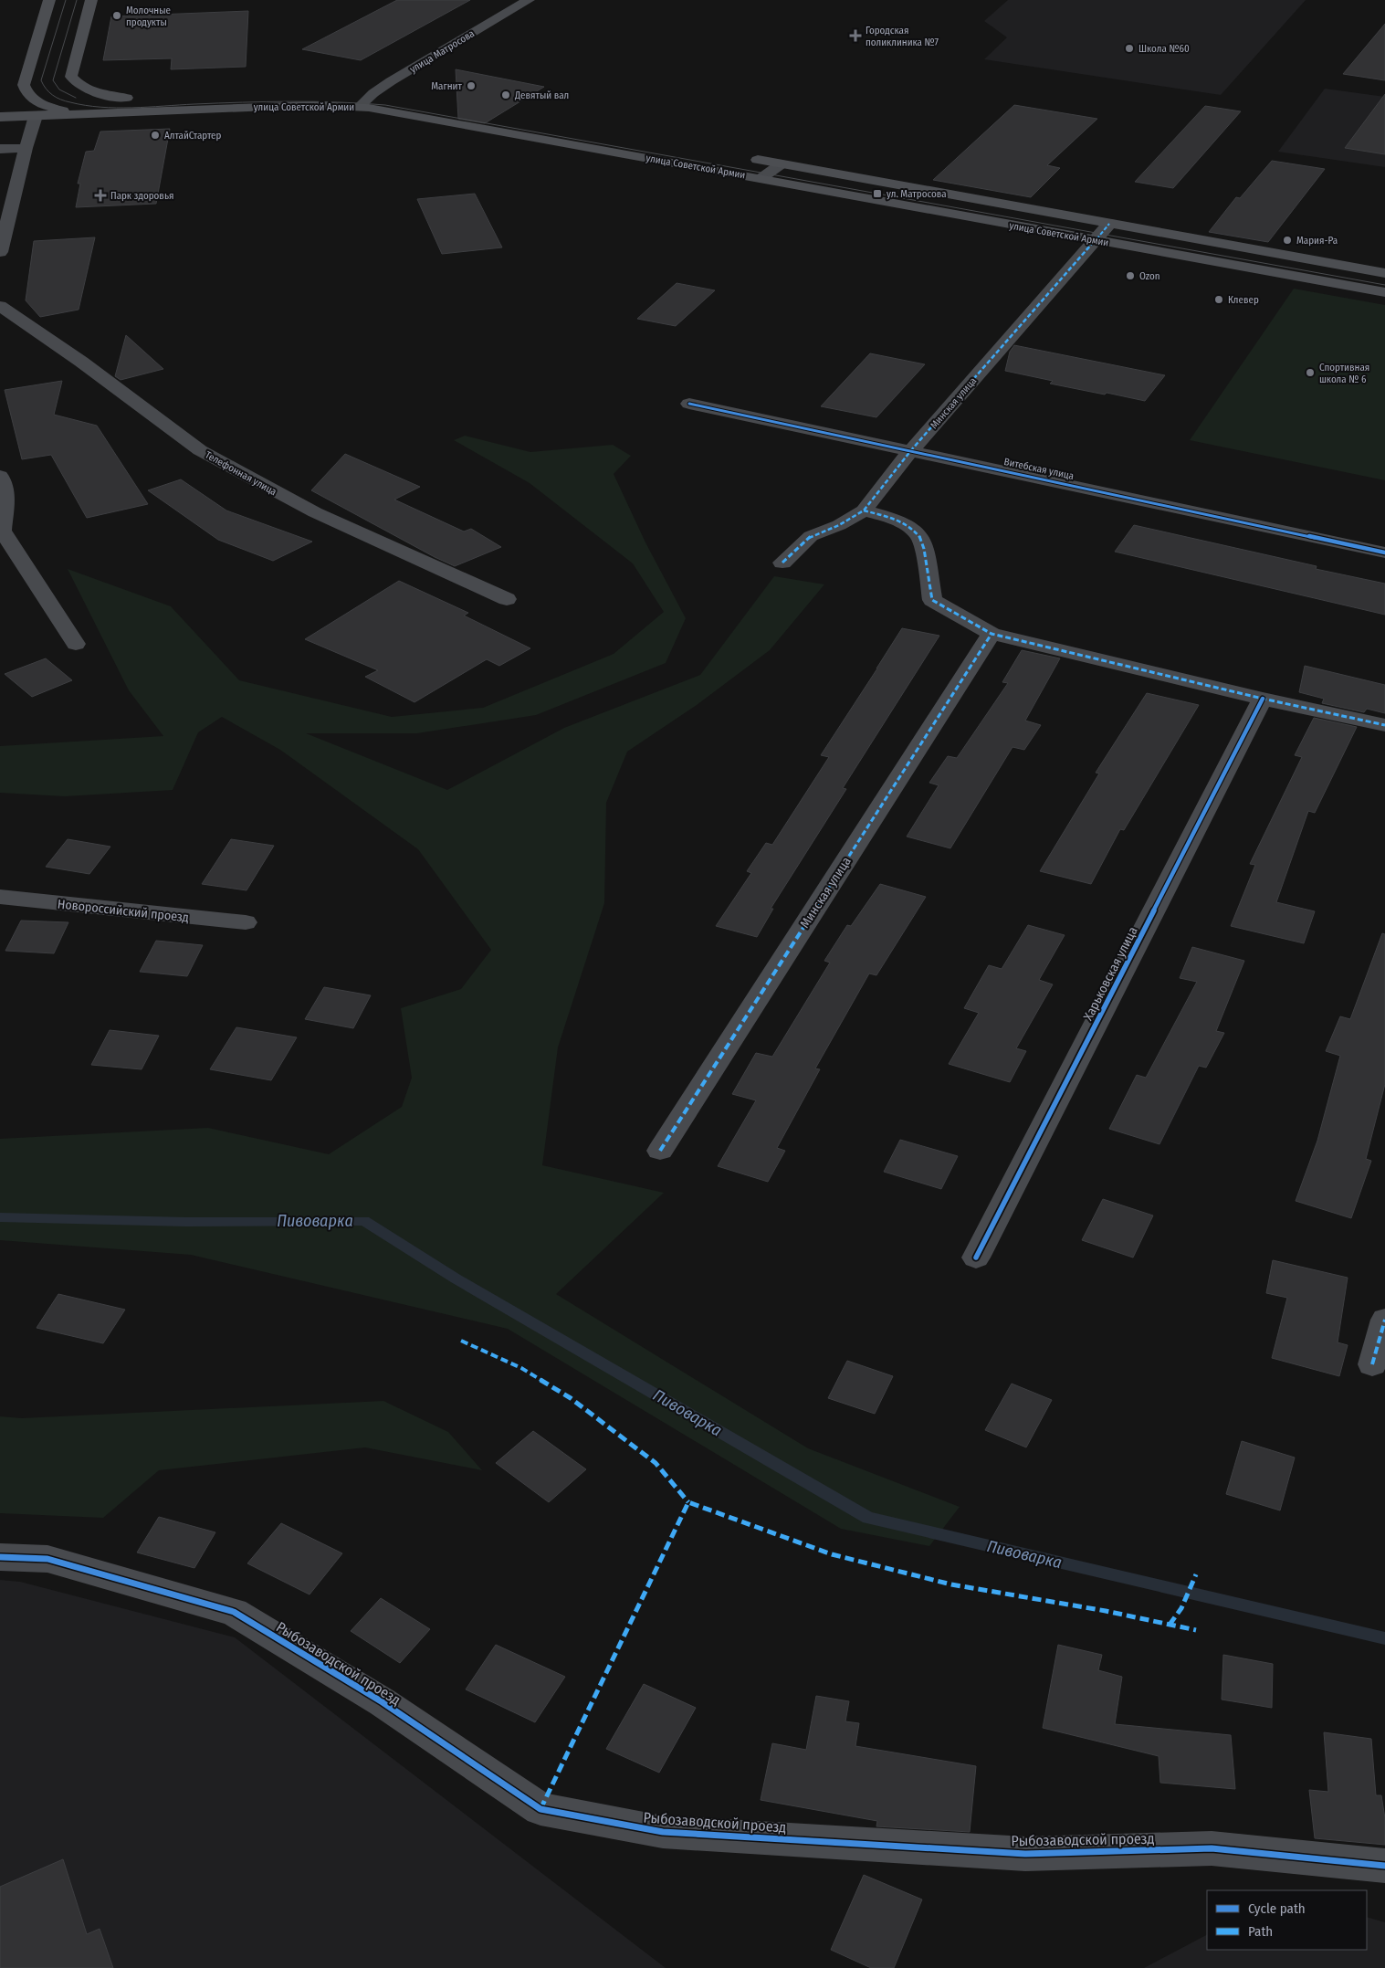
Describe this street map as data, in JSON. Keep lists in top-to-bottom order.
{
  "streets": {
    "main road": ["улица Советской Армии"],
    "street": [
      "улица Матросова",
      "Минская улица",
      "Витебская улица",
      "Телефонная улица",
      "Новороссийский проезд",
      "Харьковская улица",
      "Рыбозаводской проезд"
    ]
  },
  "crossings": [
    ["улица Матросова", "улица Советской Армии"],
    ["улица Советской Армии", "Минская улица"],
    ["Минская улица", "Витебская улица"]
  ],
  "water": ["Пивоварка"],
  "places": {
    "other": [
      "Молочные продукты",
      "Школа №60",
      "Магнит",
      "Девятый вал",
      "АлтайСтартер",
      "Мария-Ра",
      "Ozon",
      "Клевер",
      "Спортивная школа № 6"
    ],
    "health": ["Городская поликлиника №7", "Парк здоровья"],
    "transit": ["ул. Матросова"]
  },
  "legend": ["Cycle path", "Path"]
}
